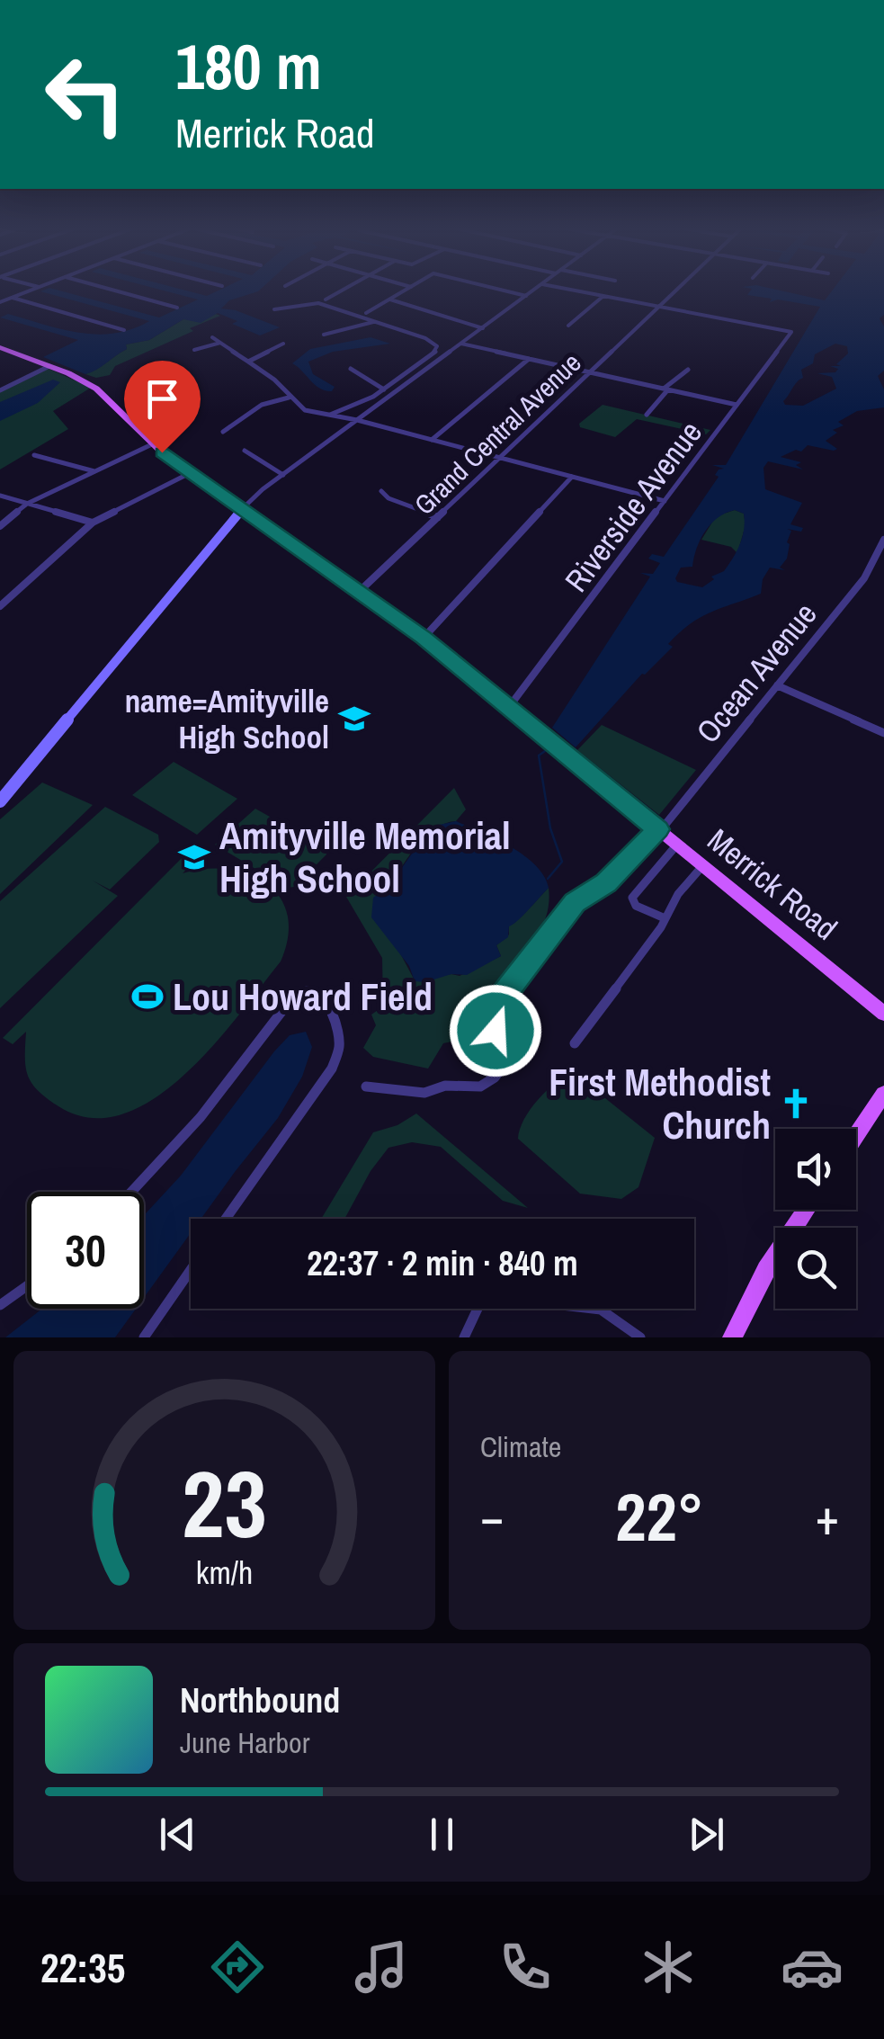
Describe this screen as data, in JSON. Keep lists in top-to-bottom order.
{
  "streets": {
    "main road": ["Merrick Road"],
    "street": ["Grand Central Avenue", "Riverside Avenue", "Ocean Avenue"]
  },
  "crossings": [
    ["Grand Central Avenue", "Riverside Avenue"],
    ["Grand Central Avenue", "Merrick Road"],
    ["Riverside Avenue", "Merrick Road"],
    ["Ocean Avenue", "Merrick Road"]
  ],
  "places": {
    "school or university": ["name=Amityville High School", "Amityville Memorial High School"],
    "sports": ["Lou Howard Field"],
    "church": ["First Methodist Church"]
  },
  "page": {
    "turn": ["180 m", "Merrick Road"],
    "limit": "30",
    "trip": "22:37 · 2 min · 840 m",
    "tile": "Climate",
    "heat": ["−", "22°", "+"],
    "song": ["Northbound", "June Harbor"],
    "tabs": "22:35",
    "gauge": ["23", "km/h"]
  }
}
